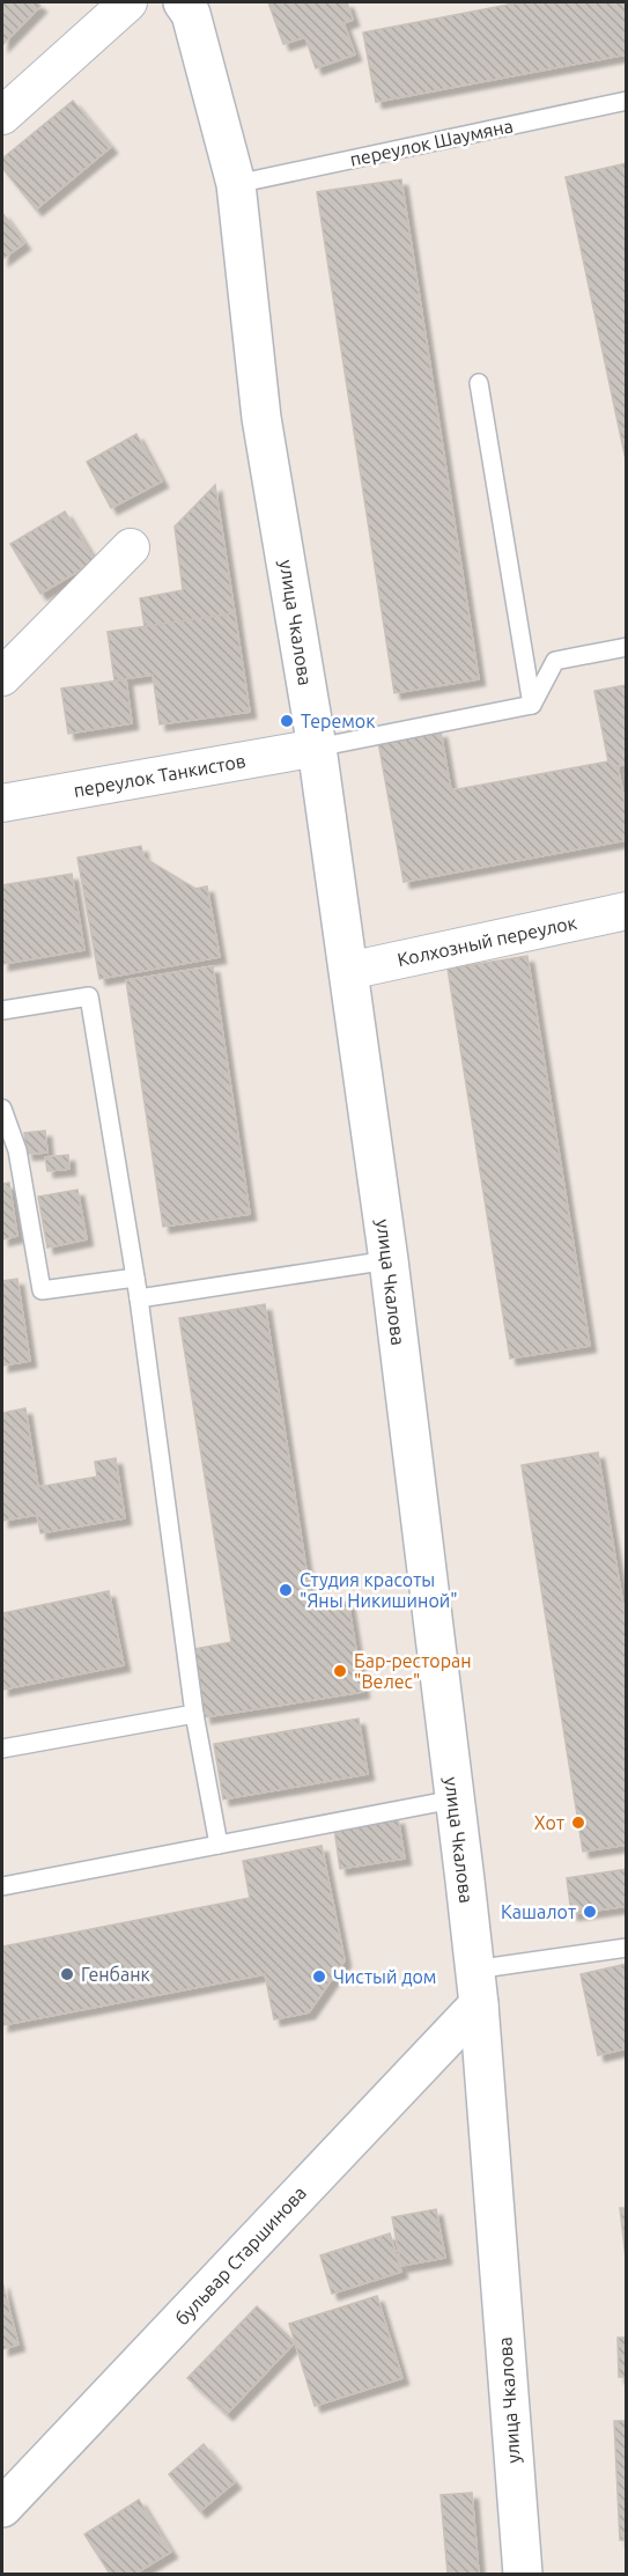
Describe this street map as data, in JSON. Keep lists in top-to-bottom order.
{
  "streets": {
    "main road": ["улица Чкалова", "бульвар Старшинова"],
    "street": ["переулок Танкистов", "Колхозный переулок"],
    "lane": ["переулок Шаумяна"]
  },
  "crossings": [
    ["переулок Шаумяна", "улица Чкалова"],
    ["улица Чкалова", "переулок Танкистов"],
    ["улица Чкалова", "Колхозный переулок"],
    ["улица Чкалова", "бульвар Старшинова"]
  ],
  "places": [
    "Теремок",
    "Студия красоты \"Яны Никишиной\"",
    "Бар-ресторан \"Велес\"",
    "Хот",
    "Кашалот",
    "Генбанк",
    "Чистый дом"
  ]
}
